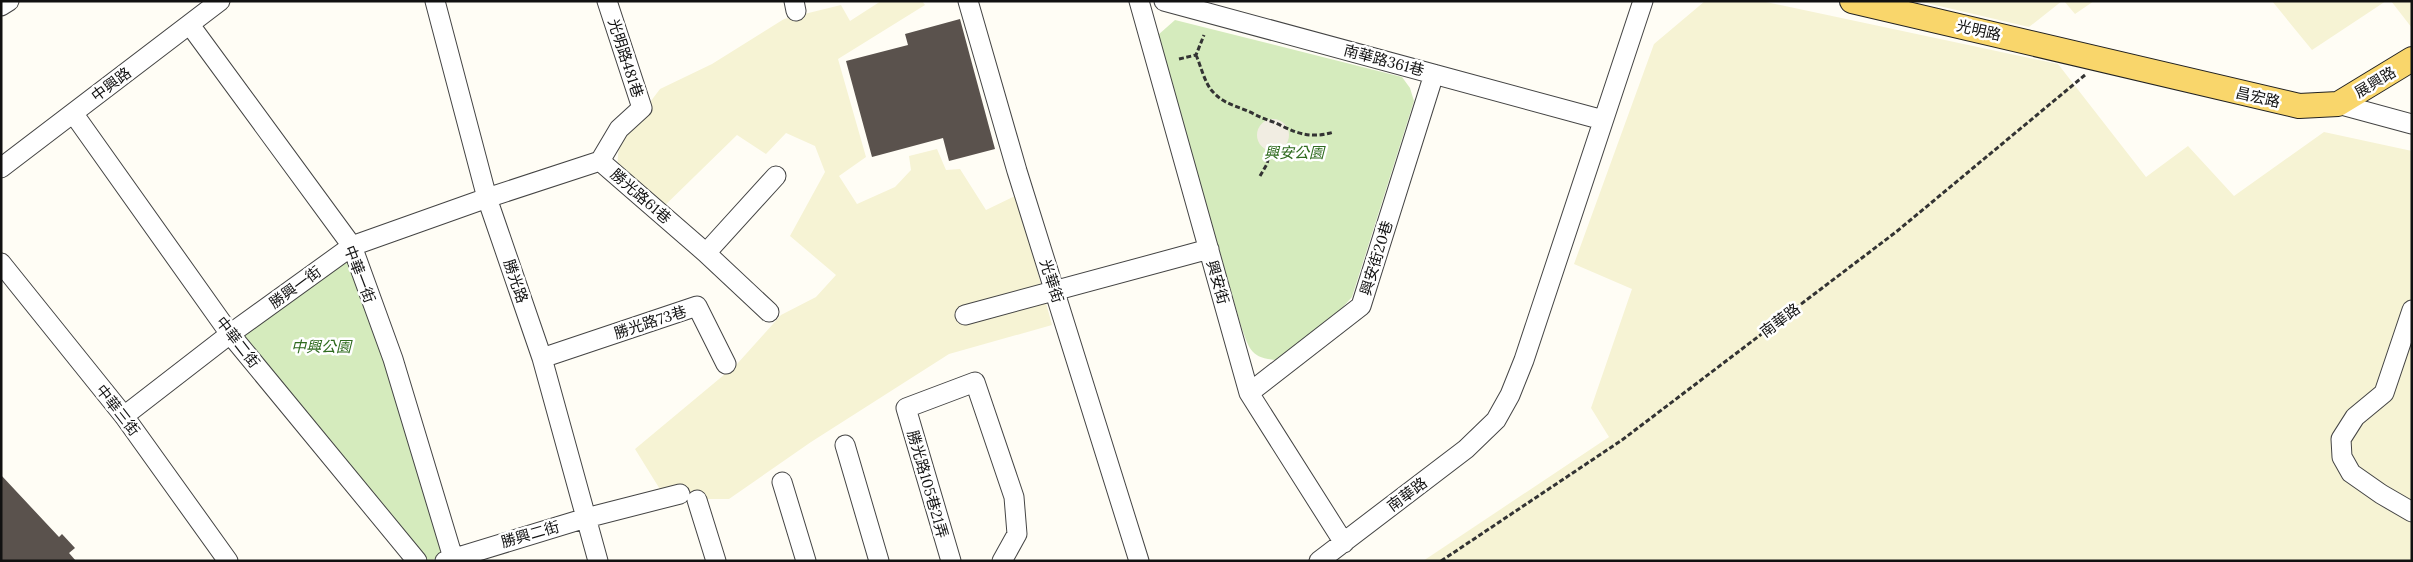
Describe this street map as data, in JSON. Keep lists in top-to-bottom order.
{
  "streets": {
    "main road": ["光明路", "展興路", "昌宏路"],
    "street": [
      "光明路481巷",
      "南華路361巷",
      "中興路",
      "勝光路61巷",
      "興安街20巷",
      "中華一街",
      "勝光路",
      "光華街",
      "興安街",
      "勝興一街",
      "南華路",
      "勝光路73巷",
      "中華二街",
      "中華三街",
      "勝光路105巷21弄",
      "勝興二街"
    ]
  },
  "crossings": [
    ["光明路", "昌宏路"],
    ["光明路", "南華路"],
    ["光明路481巷", "勝光路61巷"],
    ["南華路361巷", "興安街20巷"],
    ["南華路361巷", "南華路"],
    ["展興路", "昌宏路"],
    ["中興路", "中華一街"],
    ["中興路", "中華二街"],
    ["昌宏路", "南華路"],
    ["勝光路61巷", "勝光路"],
    ["勝光路61巷", "勝興一街"],
    ["興安街20巷", "興安街"],
    ["中華一街", "勝興一街"],
    ["中華一街", "勝興二街"],
    ["勝光路", "勝興一街"],
    ["勝光路", "勝光路73巷"],
    ["勝光路", "勝興二街"],
    ["興安街", "南華路"],
    ["勝興一街", "中華二街"],
    ["勝興一街", "中華三街"]
  ],
  "parks": ["興安公園", "中興公園"]
}
